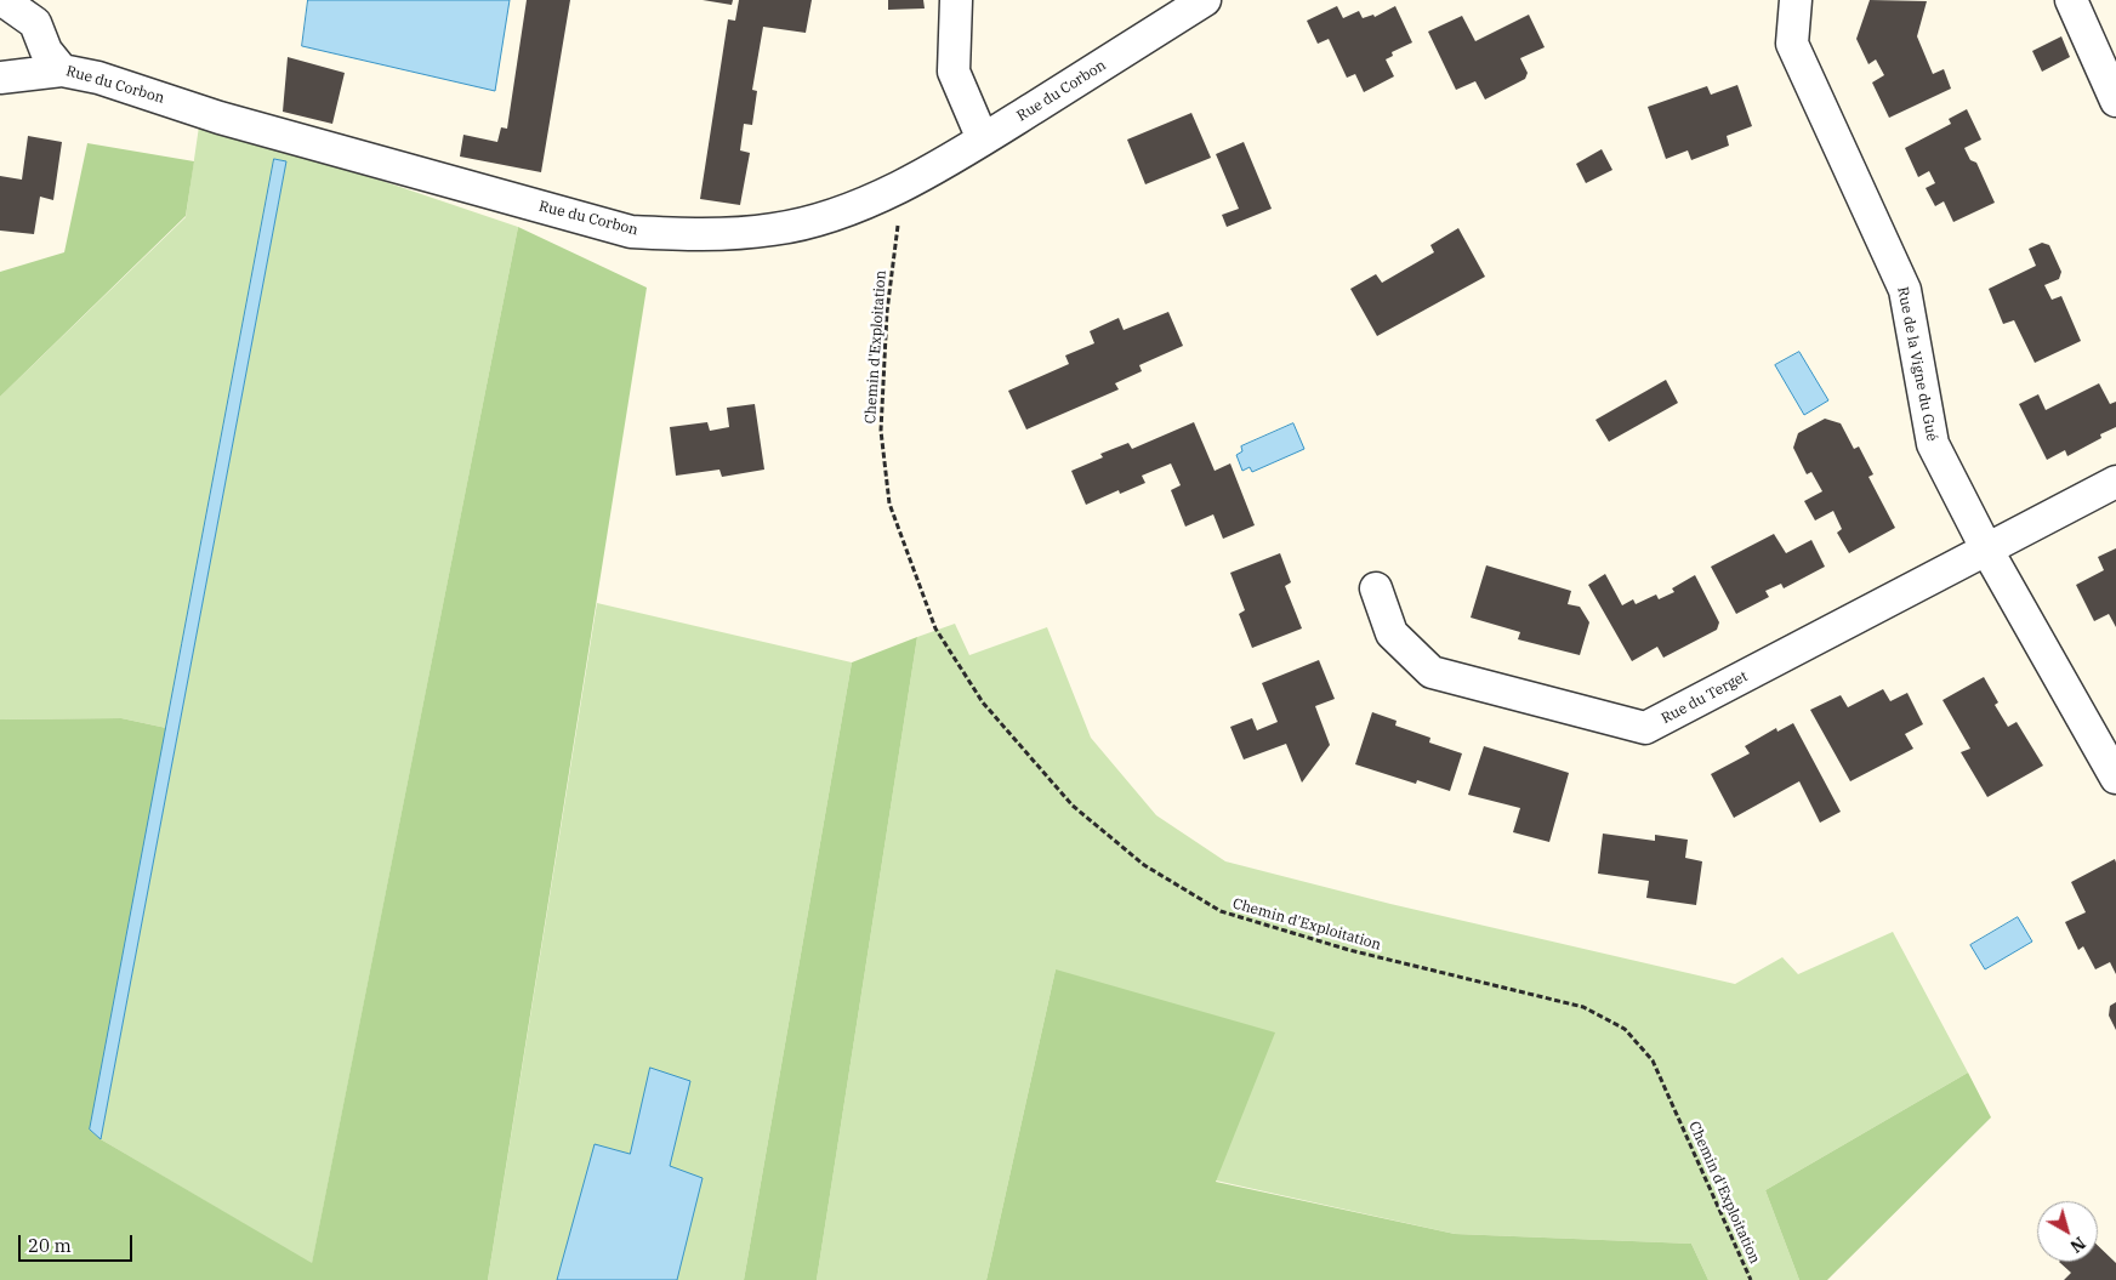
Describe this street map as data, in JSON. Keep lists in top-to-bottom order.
{
  "streets": {
    "street": ["Rue du Corbon", "Rue de la Vigne du Gué", "Rue du Terget"],
    "path": ["Chemin d'Exploitation"]
  },
  "crossings": [
    ["Rue du Corbon", "Chemin d'Exploitation"],
    ["Rue de la Vigne du Gué", "Rue du Terget"]
  ],
  "scale_bar": "20 m",
  "north": "bottom right"
}
